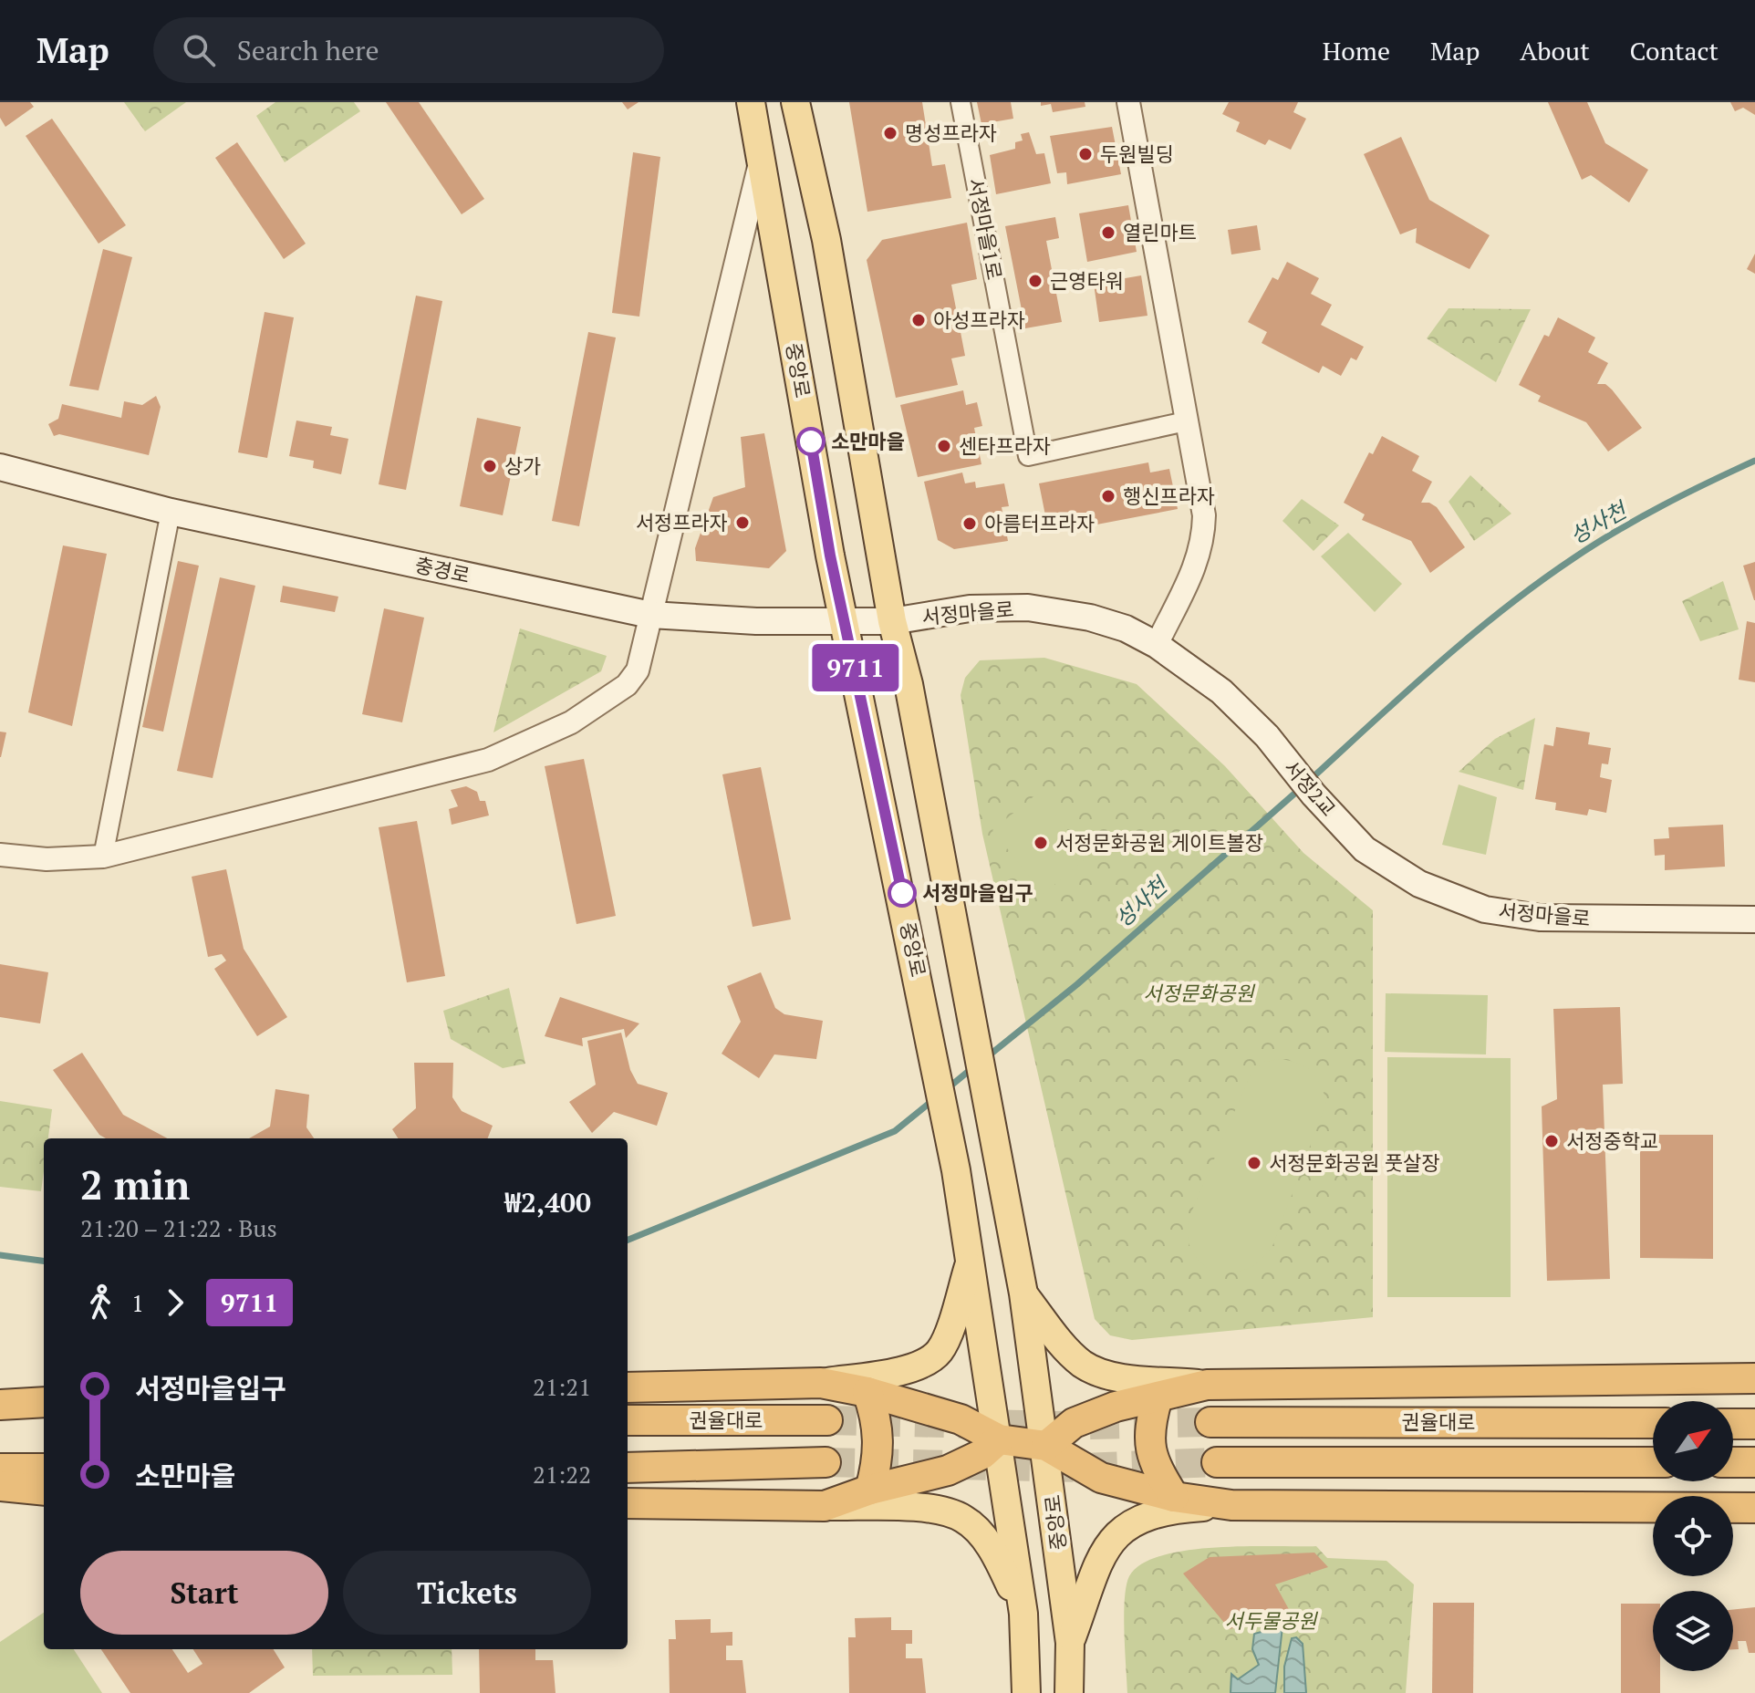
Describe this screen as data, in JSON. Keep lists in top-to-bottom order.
{
  "streets": {
    "highway": ["권율대로"],
    "main road": [
      "중앙로",
      "충경로",
      "서정마을로",
      "서정2교"
    ],
    "street": ["서정마을1로"]
  },
  "crossings": [
    ["중앙로", "충경로"],
    ["중앙로", "서정마을로"],
    ["충경로", "서정마을로"],
    ["서정마을로", "서정2교"]
  ],
  "water": ["성사천"],
  "parks": ["서정문화공원", "서두물공원"],
  "places": [
    "명성프라자",
    "두원빌딩",
    "열린마트",
    "근영타워",
    "아성프라자",
    "소만마을",
    "센타프라자",
    "상가",
    "행신프라자",
    "서정프라자",
    "아름터프라자",
    "서정문화공원 게이트볼장",
    "서정마을입구",
    "서정중학교",
    "서정문화공원 풋살장"
  ],
  "lines": ["bus line 9711"],
  "north": "top right",
  "page": {
    "header": "Map",
    "search": "Search here",
    "nav": [
      "Home",
      "Map",
      "About",
      "Contact"
    ],
    "on_map": "9711",
    "heading": ["2 min", "21:20 – 21:22 · Bus", "₩2,400"],
    "legs": ["1", "9711"],
    "list": [
      {
        "name": "서정마을입구",
        "value": "21:21"
      },
      {
        "name": "소만마을",
        "value": "21:22"
      }
    ],
    "buttons": ["Start", "Tickets"]
  }
}
